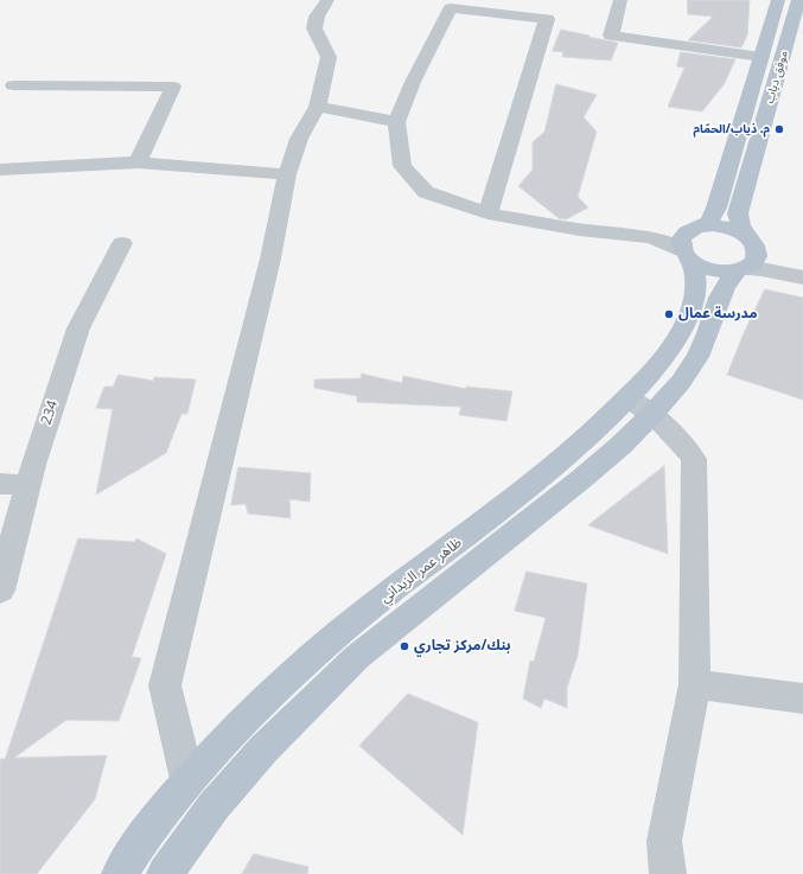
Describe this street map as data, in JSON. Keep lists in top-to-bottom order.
{
  "streets": {
    "main road": ["موفق دياب", "ظاهر عمر الزيداني"],
    "street": ["234"]
  },
  "crossings": [
    ["موفق دياب", "ظاهر عمر الزيداني"]
  ],
  "places": ["م. ذياب/الحمّام", "مدرسة عمال", "بنك/مركز تجاري"]
}
